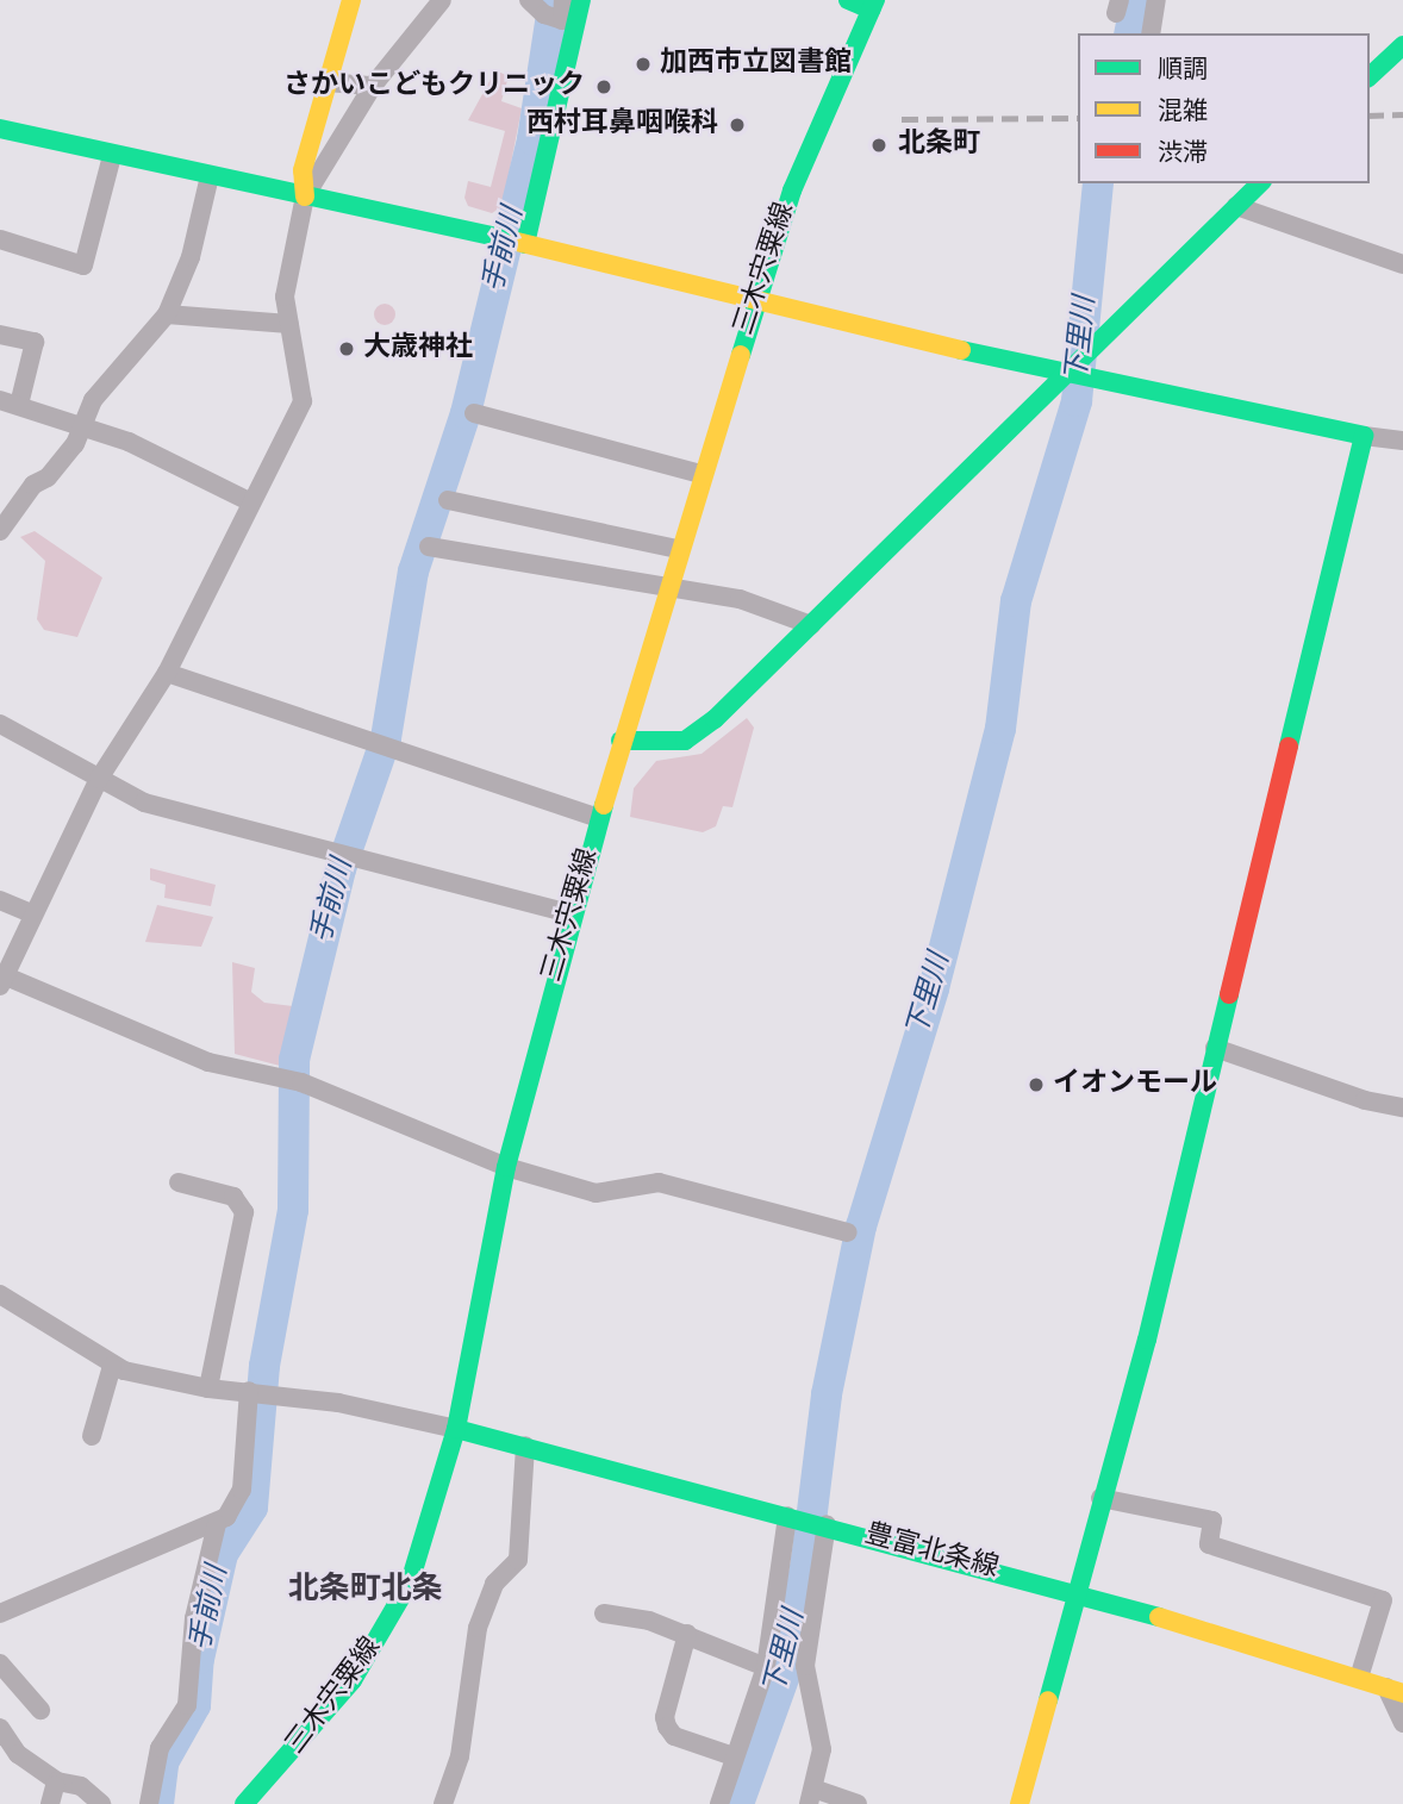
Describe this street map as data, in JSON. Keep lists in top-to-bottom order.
{
  "streets": {
    "street": ["三木宍粟線", "豊富北条線"]
  },
  "crossings": [
    ["三木宍粟線", "豊富北条線"]
  ],
  "districts": ["北条町北条"],
  "water": ["手前川", "下里川"],
  "places": [
    "加西市立図書館",
    "さかいこどもクリニック",
    "西村耳鼻咽喉科",
    "北条町",
    "大歳神社",
    "イオンモール"
  ],
  "legend": ["順調", "混雑", "渋滞"]
}
